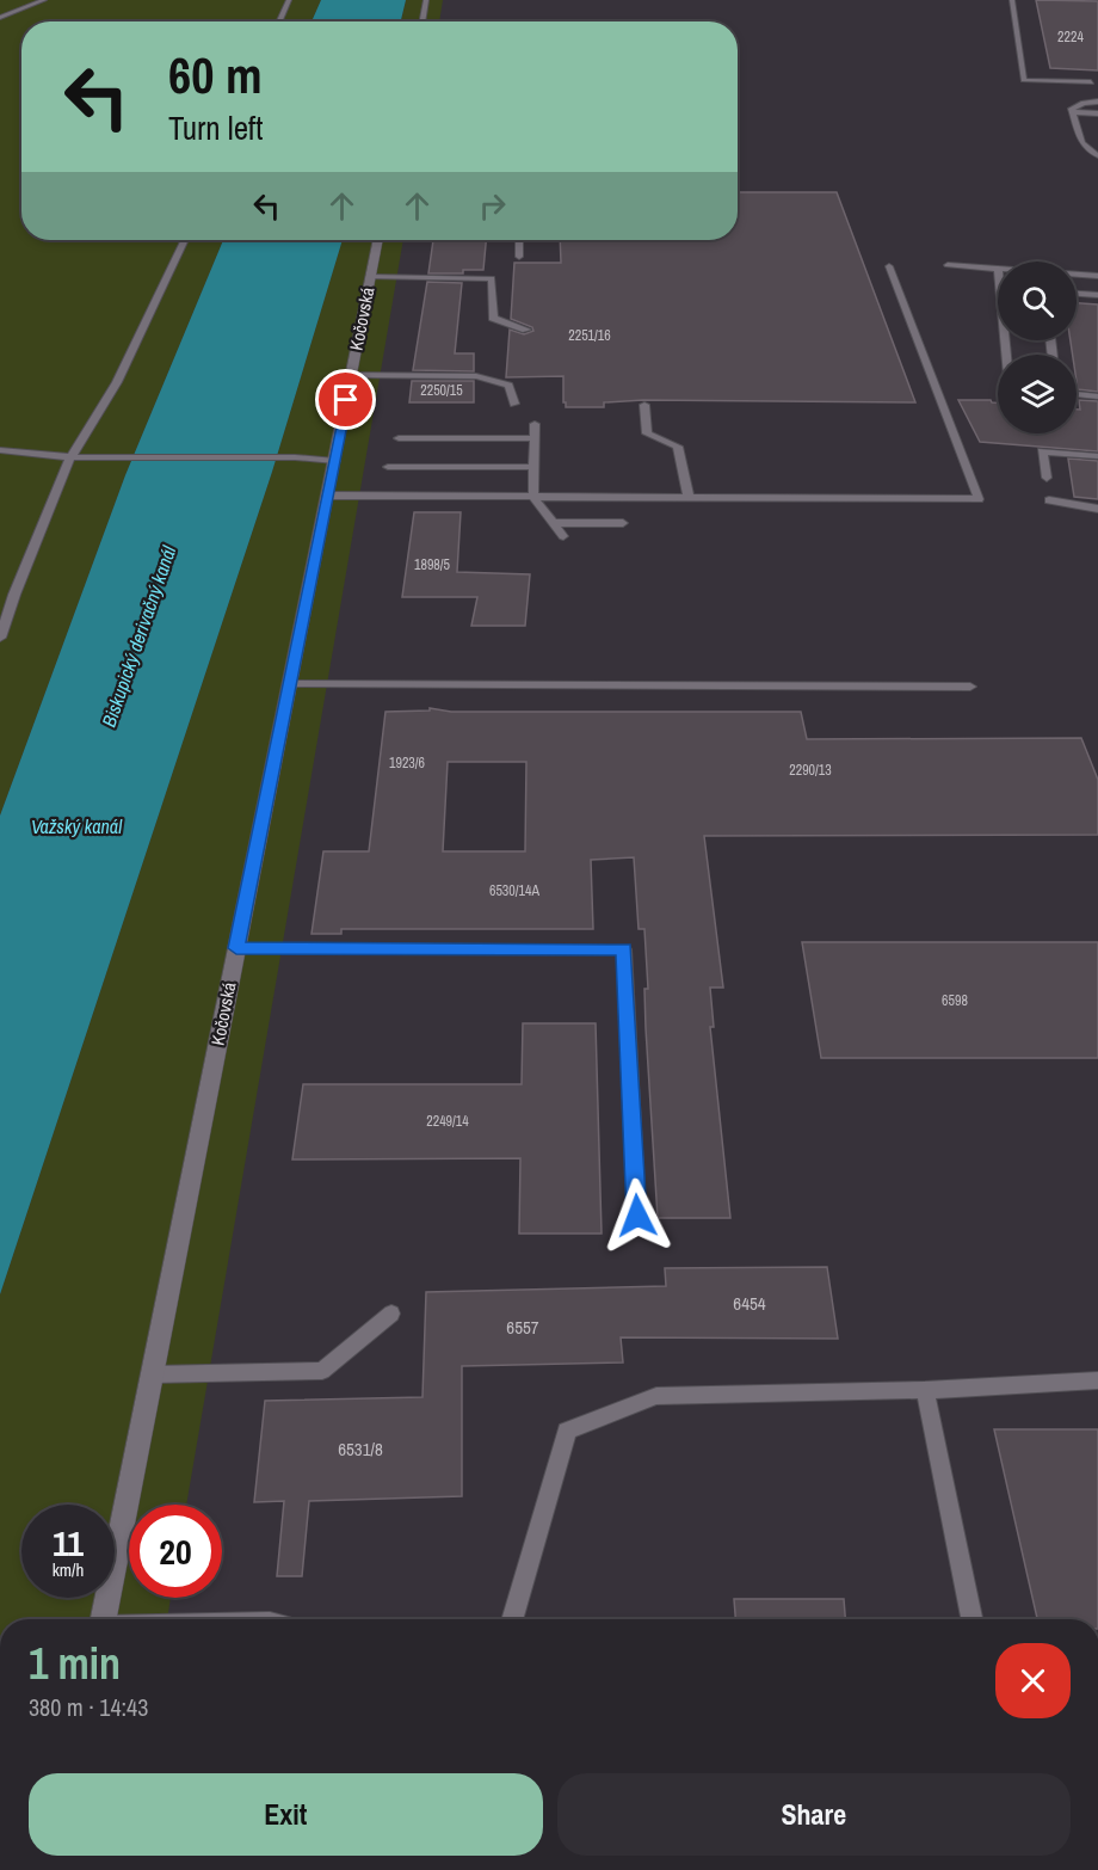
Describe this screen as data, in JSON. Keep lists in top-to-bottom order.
{
  "streets": {
    "street": ["Kočovská"]
  },
  "water": ["Biskupický derivačný kanál", "Važský kanál"],
  "house_numbers": [
    "2224",
    "2251/16",
    "2250/15",
    "1898/5",
    "1923/6",
    "2290/13",
    "6530/14A",
    "6598",
    "2249/14",
    "6454",
    "6557",
    "6531/8"
  ],
  "page": {
    "turn": ["60 m", "Turn left"],
    "speed": "11 km/h",
    "limit": "20",
    "heading": ["1 min", "380 m · 14:43"],
    "buttons": ["Exit", "Share"]
  }
}
